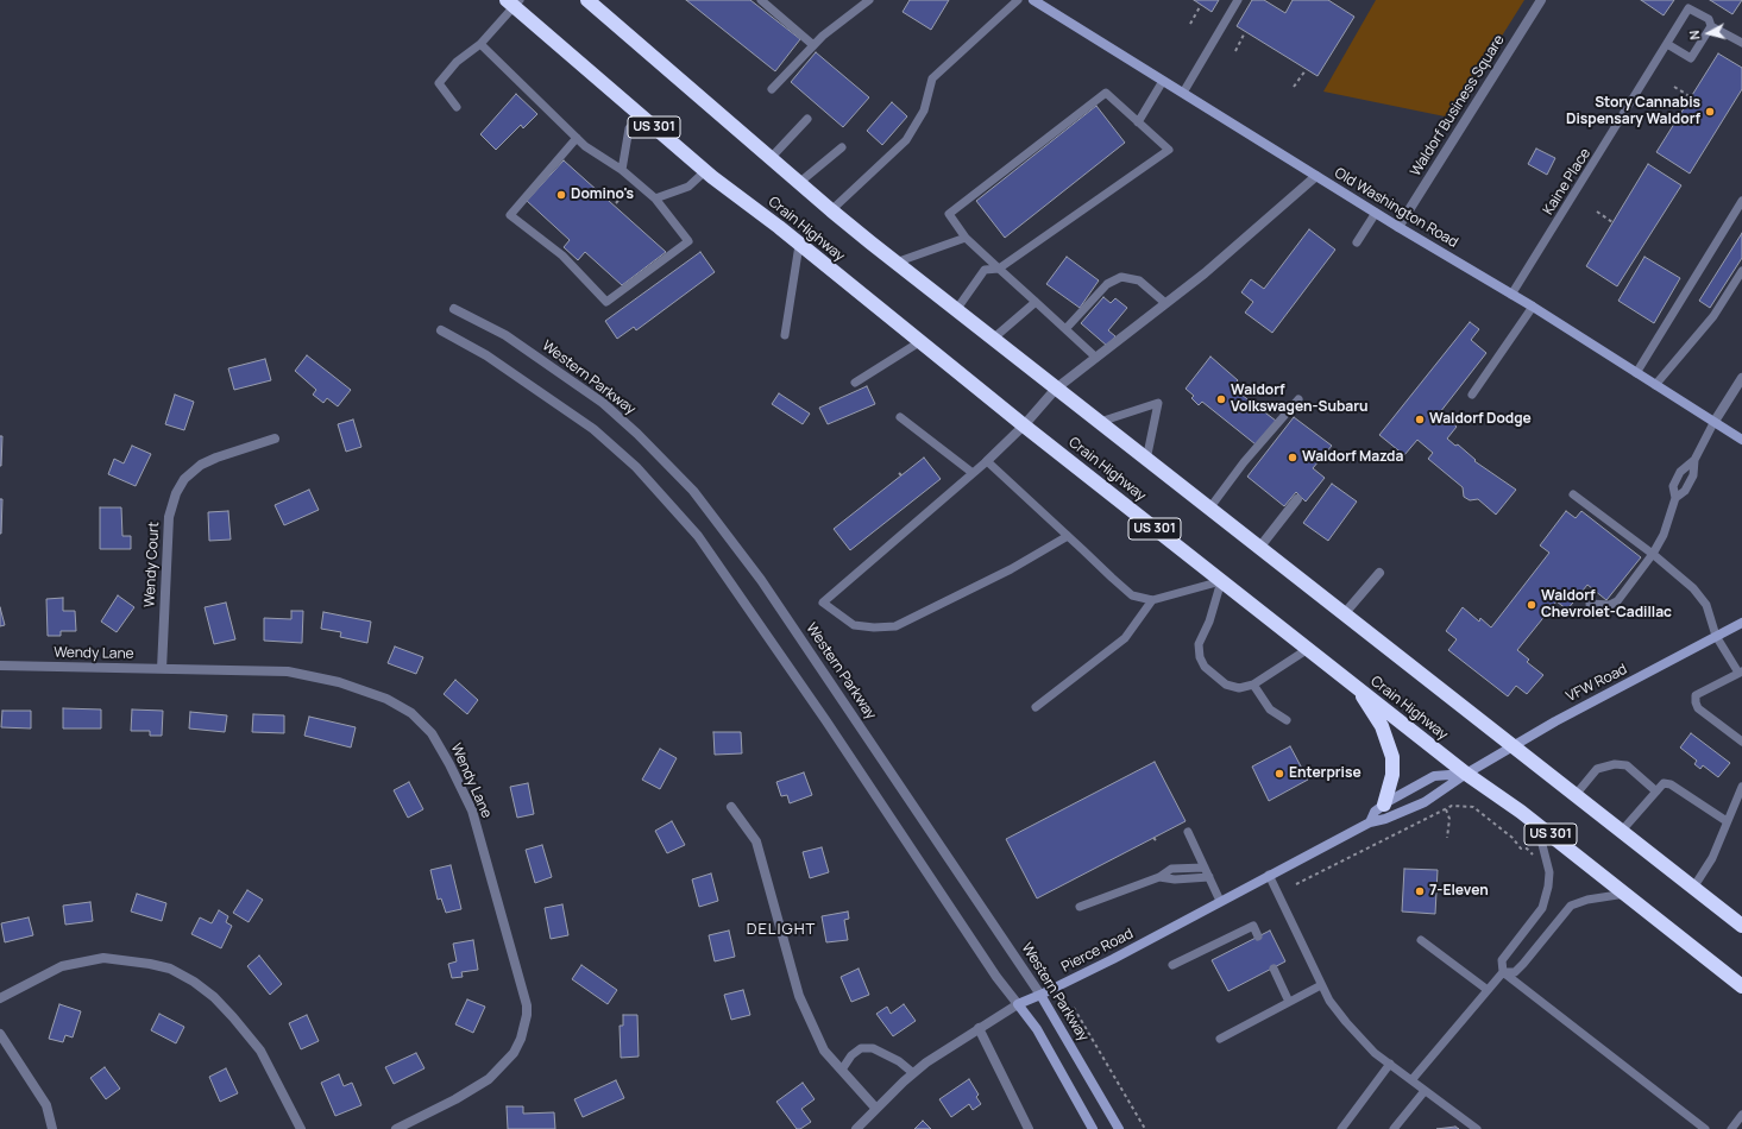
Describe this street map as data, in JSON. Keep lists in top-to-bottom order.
{
  "streets": {
    "highway": ["US 301", "Crain Highway"],
    "main road": [
      "Old Washington Road",
      "Western Parkway",
      "VFW Road",
      "Pierce Road"
    ],
    "street": ["Waldorf Business Square", "Wendy Court", "Wendy Lane"],
    "lane": ["Kaine Place"]
  },
  "crossings": [
    ["Waldorf Business Square", "Old Washington Road"],
    ["Kaine Place", "Old Washington Road"],
    ["Crain Highway", "VFW Road"],
    ["Crain Highway", "Pierce Road"],
    ["Western Parkway", "Pierce Road"],
    ["Wendy Court", "Wendy Lane"],
    ["VFW Road", "Pierce Road"]
  ],
  "districts": ["DELIGHT"],
  "places": [
    "Story Cannabis Dispensary Waldorf",
    "Domino's",
    "Waldorf Volkswagen-Subaru",
    "Waldorf Dodge",
    "Waldorf Mazda",
    "Waldorf Chevrolet-Cadillac",
    "Enterprise",
    "7-Eleven"
  ],
  "north": "left"
}
